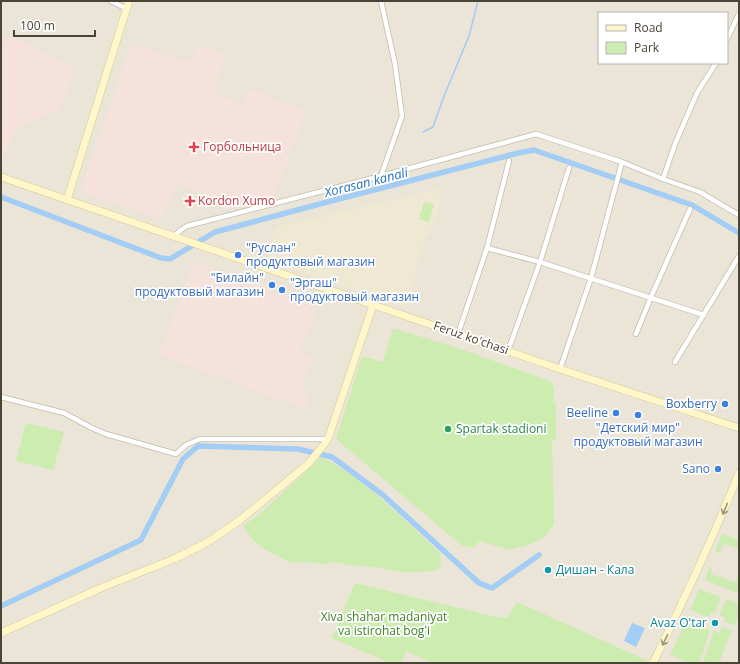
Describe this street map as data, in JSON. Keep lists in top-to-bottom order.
{
  "streets": {
    "main road": ["Feruz ko'chasi"]
  },
  "water": ["Xorasan kanali"],
  "parks": ["Xiva shahar madaniyat va istirohat bogʻi"],
  "places": {
    "health": ["Горбольница", "Kordon Xumo"],
    "other": [
      "\"Руслан\" продуктовый магазин",
      "\"Билайн\" продуктовый магазин",
      "\"Эргаш\" продуктовый магазин",
      "Boxberry",
      "Beeline",
      "\"Детский мир\" продуктовый магазин",
      "Spartak stadioni",
      "Sano",
      "Дишан - Кала",
      "Avaz O'tar"
    ]
  },
  "legend": ["Road", "Park"],
  "scale_bar": "100 m"
}
